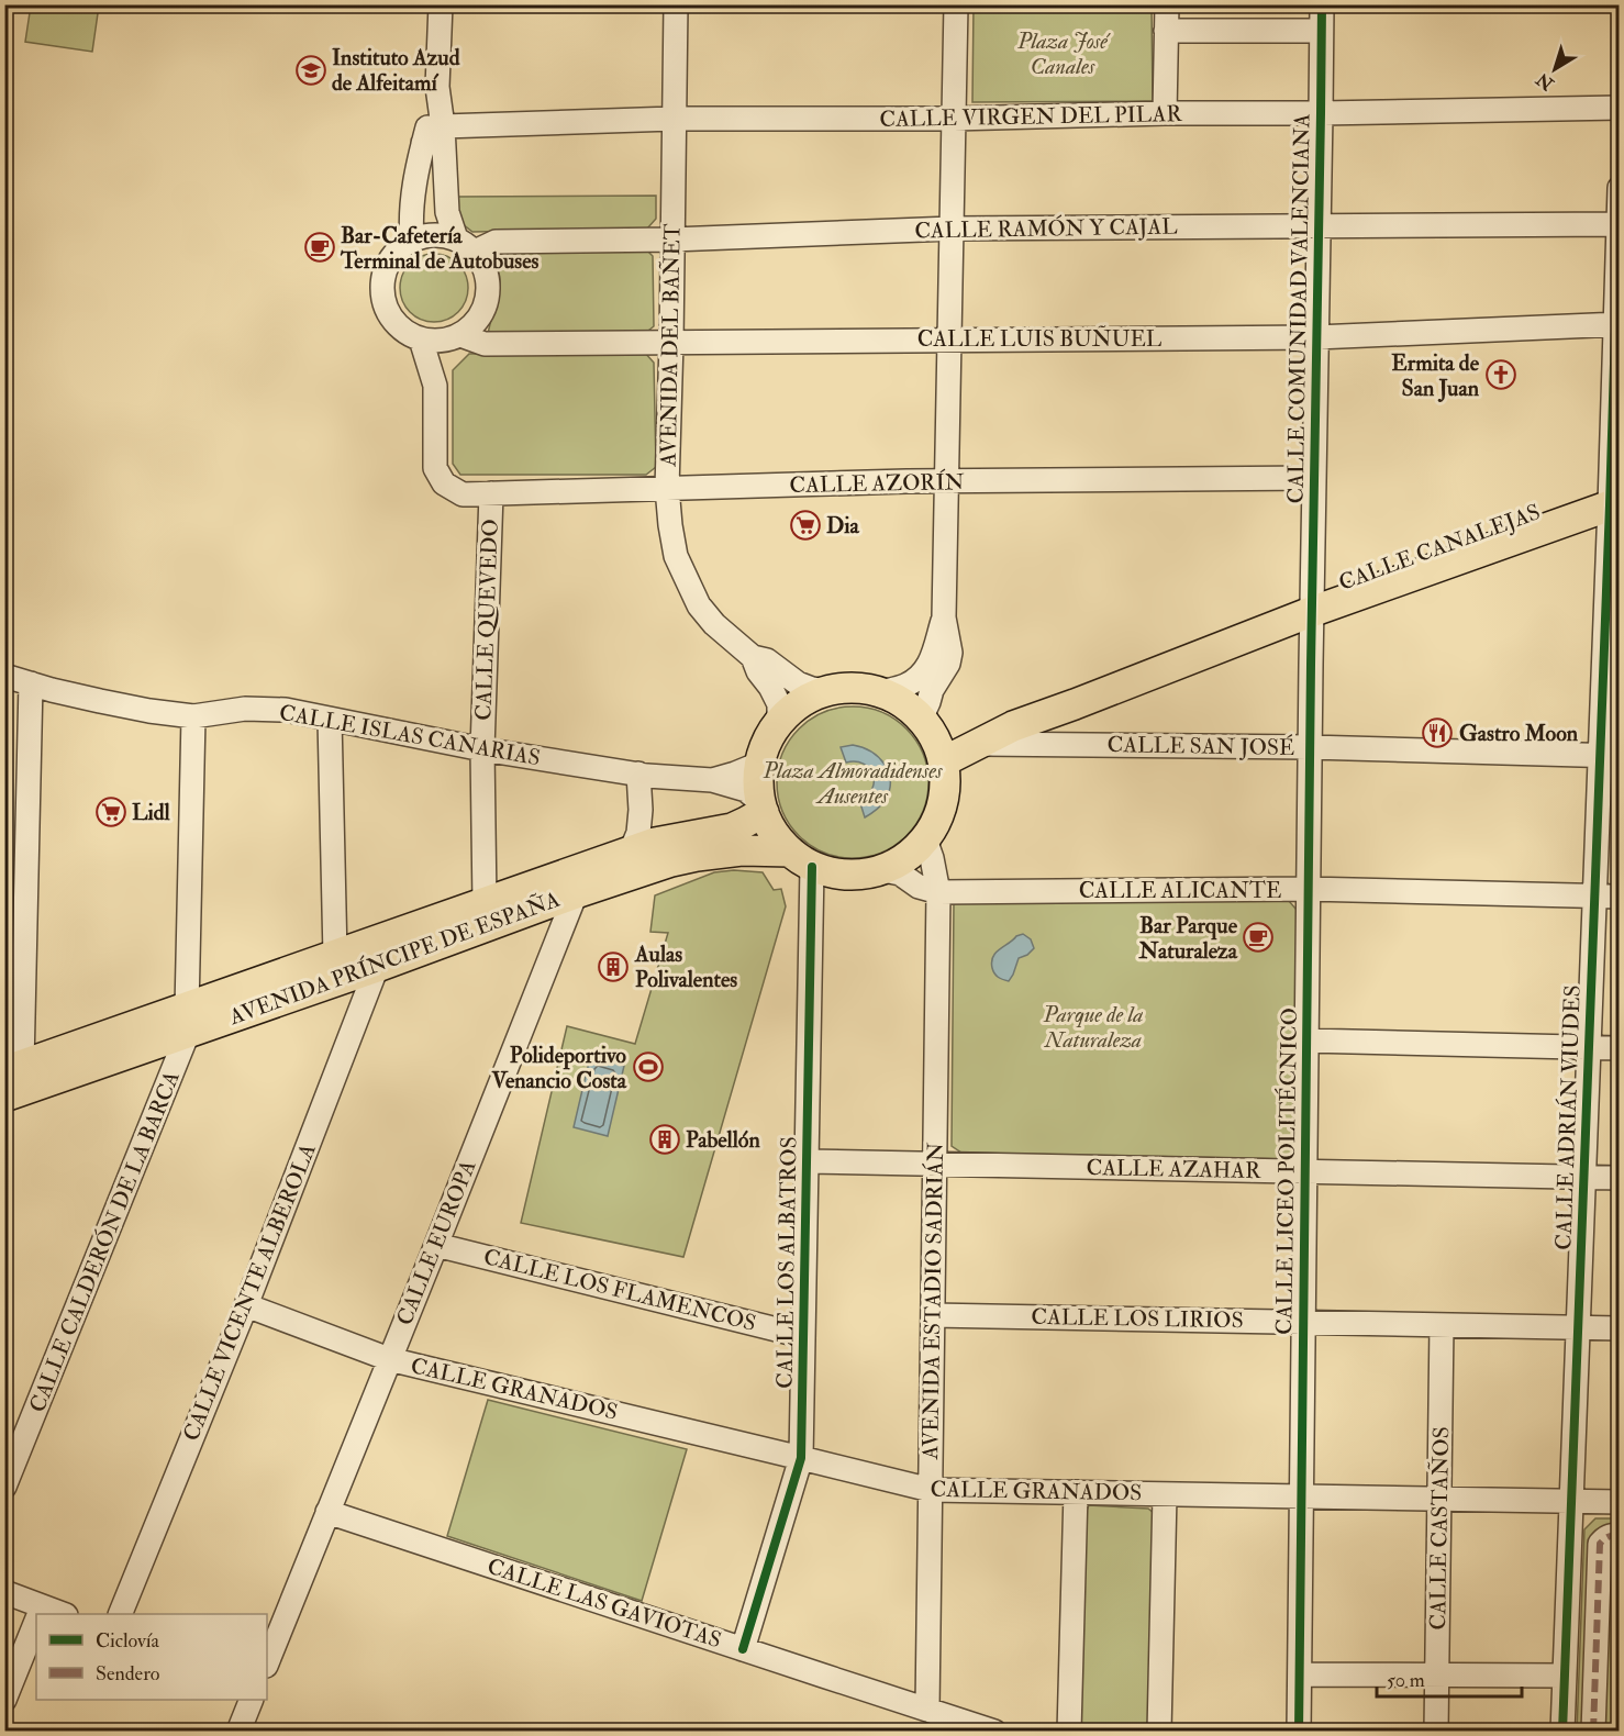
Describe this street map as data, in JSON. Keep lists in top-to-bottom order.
{
  "streets": {
    "main road": ["CALLE CANALEJAS", "AVENIDA PRÍNCIPE DE ESPAÑA"],
    "street": [
      "CALLE VIRGEN DEL PILAR",
      "CALLE RAMÓN Y CAJAL",
      "CALLE COMUNIDAD VALENCIANA",
      "CALLE LUIS BUÑUEL",
      "AVENIDA DEL BAÑET",
      "CALLE AZORÍN",
      "CALLE QUEVEDO",
      "CALLE ISLAS CANARIAS",
      "CALLE SAN JOSÉ",
      "CALLE ALICANTE",
      "CALLE ADRIÁN VIUDES",
      "CALLE AZAHAR",
      "CALLE LICEO POLITÉCNICO",
      "CALLE CALDERÓN DE LA BARCA",
      "CALLE EUROPA",
      "CALLE LOS ALBATROS",
      "CALLE LOS FLAMENCOS",
      "CALLE VICENTE ALBEROLA",
      "AVENIDA ESTADIO SADRIÁN",
      "CALLE LOS LIRIOS",
      "CALLE GRANADOS",
      "CALLE CASTAÑOS",
      "CALLE LAS GAVIOTAS"
    ]
  },
  "crossings": [
    ["CALLE VIRGEN DEL PILAR", "CALLE COMUNIDAD VALENCIANA"],
    ["CALLE VIRGEN DEL PILAR", "AVENIDA DEL BAÑET"],
    ["CALLE RAMÓN Y CAJAL", "CALLE COMUNIDAD VALENCIANA"],
    ["CALLE RAMÓN Y CAJAL", "CALLE LUIS BUÑUEL"],
    ["CALLE RAMÓN Y CAJAL", "AVENIDA DEL BAÑET"],
    ["CALLE RAMÓN Y CAJAL", "CALLE ADRIÁN VIUDES"],
    ["CALLE COMUNIDAD VALENCIANA", "CALLE LUIS BUÑUEL"],
    ["CALLE COMUNIDAD VALENCIANA", "CALLE AZORÍN"],
    ["CALLE COMUNIDAD VALENCIANA", "CALLE CANALEJAS"],
    ["CALLE COMUNIDAD VALENCIANA", "CALLE LICEO POLITÉCNICO"],
    ["CALLE LUIS BUÑUEL", "AVENIDA DEL BAÑET"],
    ["CALLE LUIS BUÑUEL", "CALLE ADRIÁN VIUDES"],
    ["AVENIDA DEL BAÑET", "CALLE AZORÍN"],
    ["AVENIDA DEL BAÑET", "CALLE CANALEJAS"],
    ["AVENIDA DEL BAÑET", "CALLE ISLAS CANARIAS"],
    ["AVENIDA DEL BAÑET", "AVENIDA PRÍNCIPE DE ESPAÑA"],
    ["AVENIDA DEL BAÑET", "CALLE LOS ALBATROS"],
    ["AVENIDA DEL BAÑET", "AVENIDA ESTADIO SADRIÁN"],
    ["CALLE AZORÍN", "CALLE QUEVEDO"],
    ["CALLE CANALEJAS", "CALLE ISLAS CANARIAS"],
    ["CALLE CANALEJAS", "CALLE SAN JOSÉ"],
    ["CALLE CANALEJAS", "AVENIDA PRÍNCIPE DE ESPAÑA"],
    ["CALLE CANALEJAS", "CALLE ADRIÁN VIUDES"],
    ["CALLE CANALEJAS", "CALLE LICEO POLITÉCNICO"],
    ["CALLE CANALEJAS", "CALLE LOS ALBATROS"],
    ["CALLE CANALEJAS", "AVENIDA ESTADIO SADRIÁN"],
    ["CALLE QUEVEDO", "CALLE ISLAS CANARIAS"],
    ["CALLE QUEVEDO", "AVENIDA PRÍNCIPE DE ESPAÑA"],
    ["CALLE ISLAS CANARIAS", "AVENIDA PRÍNCIPE DE ESPAÑA"],
    ["CALLE ISLAS CANARIAS", "CALLE LOS ALBATROS"],
    ["CALLE ISLAS CANARIAS", "AVENIDA ESTADIO SADRIÁN"],
    ["CALLE SAN JOSÉ", "CALLE ADRIÁN VIUDES"],
    ["CALLE SAN JOSÉ", "CALLE LICEO POLITÉCNICO"],
    ["CALLE ALICANTE", "CALLE ADRIÁN VIUDES"],
    ["CALLE ALICANTE", "CALLE LICEO POLITÉCNICO"],
    ["CALLE ALICANTE", "AVENIDA ESTADIO SADRIÁN"],
    ["AVENIDA PRÍNCIPE DE ESPAÑA", "CALLE CALDERÓN DE LA BARCA"],
    ["AVENIDA PRÍNCIPE DE ESPAÑA", "CALLE EUROPA"],
    ["AVENIDA PRÍNCIPE DE ESPAÑA", "CALLE LOS ALBATROS"],
    ["AVENIDA PRÍNCIPE DE ESPAÑA", "CALLE VICENTE ALBEROLA"],
    ["AVENIDA PRÍNCIPE DE ESPAÑA", "AVENIDA ESTADIO SADRIÁN"],
    ["CALLE ADRIÁN VIUDES", "CALLE AZAHAR"],
    ["CALLE ADRIÁN VIUDES", "CALLE LOS LIRIOS"],
    ["CALLE ADRIÁN VIUDES", "CALLE GRANADOS"],
    ["CALLE AZAHAR", "CALLE LICEO POLITÉCNICO"],
    ["CALLE AZAHAR", "CALLE LOS ALBATROS"],
    ["CALLE AZAHAR", "AVENIDA ESTADIO SADRIÁN"],
    ["CALLE LICEO POLITÉCNICO", "CALLE LOS LIRIOS"],
    ["CALLE LICEO POLITÉCNICO", "CALLE GRANADOS"],
    ["CALLE EUROPA", "CALLE LOS FLAMENCOS"],
    ["CALLE EUROPA", "CALLE GRANADOS"],
    ["CALLE EUROPA", "CALLE LAS GAVIOTAS"],
    ["CALLE LOS ALBATROS", "CALLE LOS FLAMENCOS"],
    ["CALLE LOS ALBATROS", "AVENIDA ESTADIO SADRIÁN"],
    ["CALLE LOS ALBATROS", "CALLE GRANADOS"],
    ["CALLE LOS ALBATROS", "CALLE LAS GAVIOTAS"],
    ["CALLE VICENTE ALBEROLA", "CALLE GRANADOS"],
    ["AVENIDA ESTADIO SADRIÁN", "CALLE LOS LIRIOS"],
    ["AVENIDA ESTADIO SADRIÁN", "CALLE GRANADOS"],
    ["AVENIDA ESTADIO SADRIÁN", "CALLE LAS GAVIOTAS"],
    ["CALLE LOS LIRIOS", "CALLE CASTAÑOS"],
    ["CALLE GRANADOS", "CALLE CASTAÑOS"]
  ],
  "parks": ["Plaza José Canales", "Plaza Almoradidenses Ausentes", "Parque de la Naturaleza"],
  "places": {
    "school or university": ["Instituto Azud de Alfeitamí"],
    "cafe": ["Bar-Cafetería Terminal de Autobuses", "Bar Parque Naturaleza"],
    "church": ["Ermita de San Juan"],
    "supermarket": ["Dia", "Lidl"],
    "restaurant": ["Gastro Moon"],
    "building": ["Aulas Polivalentes", "Pabellón"],
    "sports": ["Polideportivo Venancio Costa"]
  },
  "legend": ["Ciclovía", "Sendero"],
  "scale_bar": "50 m",
  "north": "bottom left"
}
